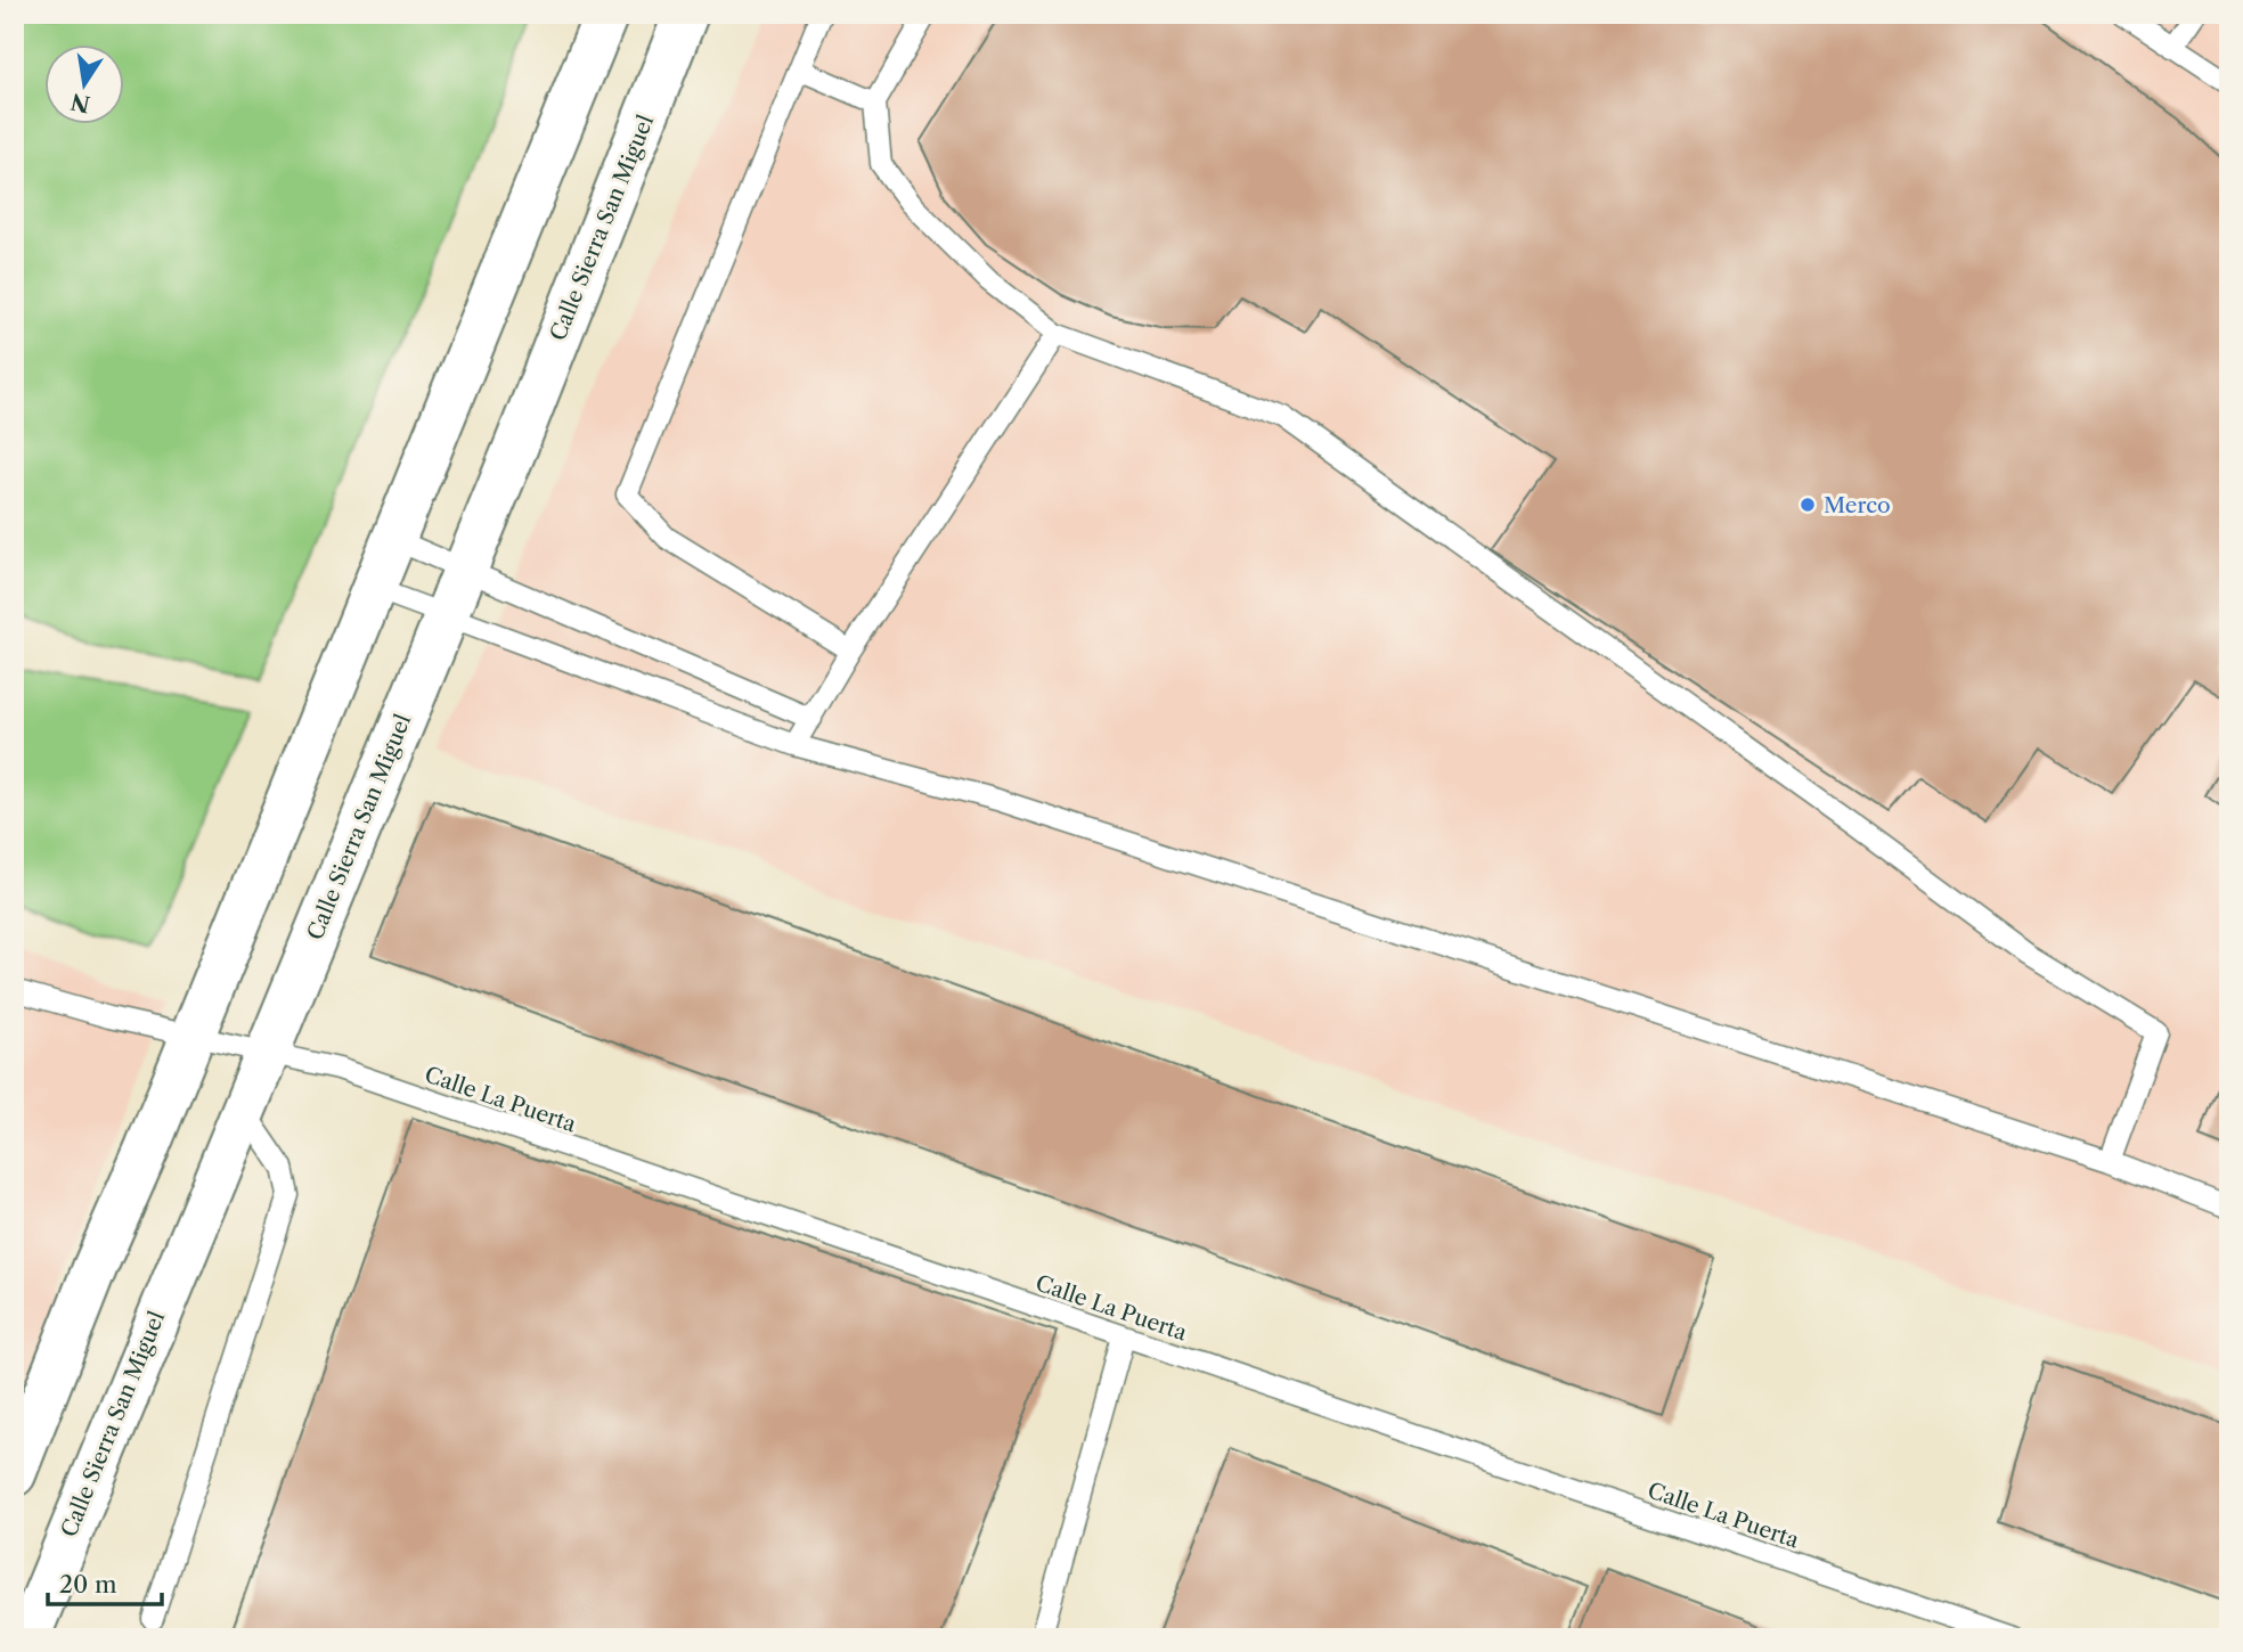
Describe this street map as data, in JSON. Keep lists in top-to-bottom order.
{
  "streets": {
    "street": ["Calle Sierra San Miguel"],
    "lane": ["Calle La Puerta"]
  },
  "crossings": [
    ["Calle Sierra San Miguel", "Calle La Puerta"]
  ],
  "places": ["Merco"],
  "scale_bar": "20 m",
  "north": "bottom"
}
